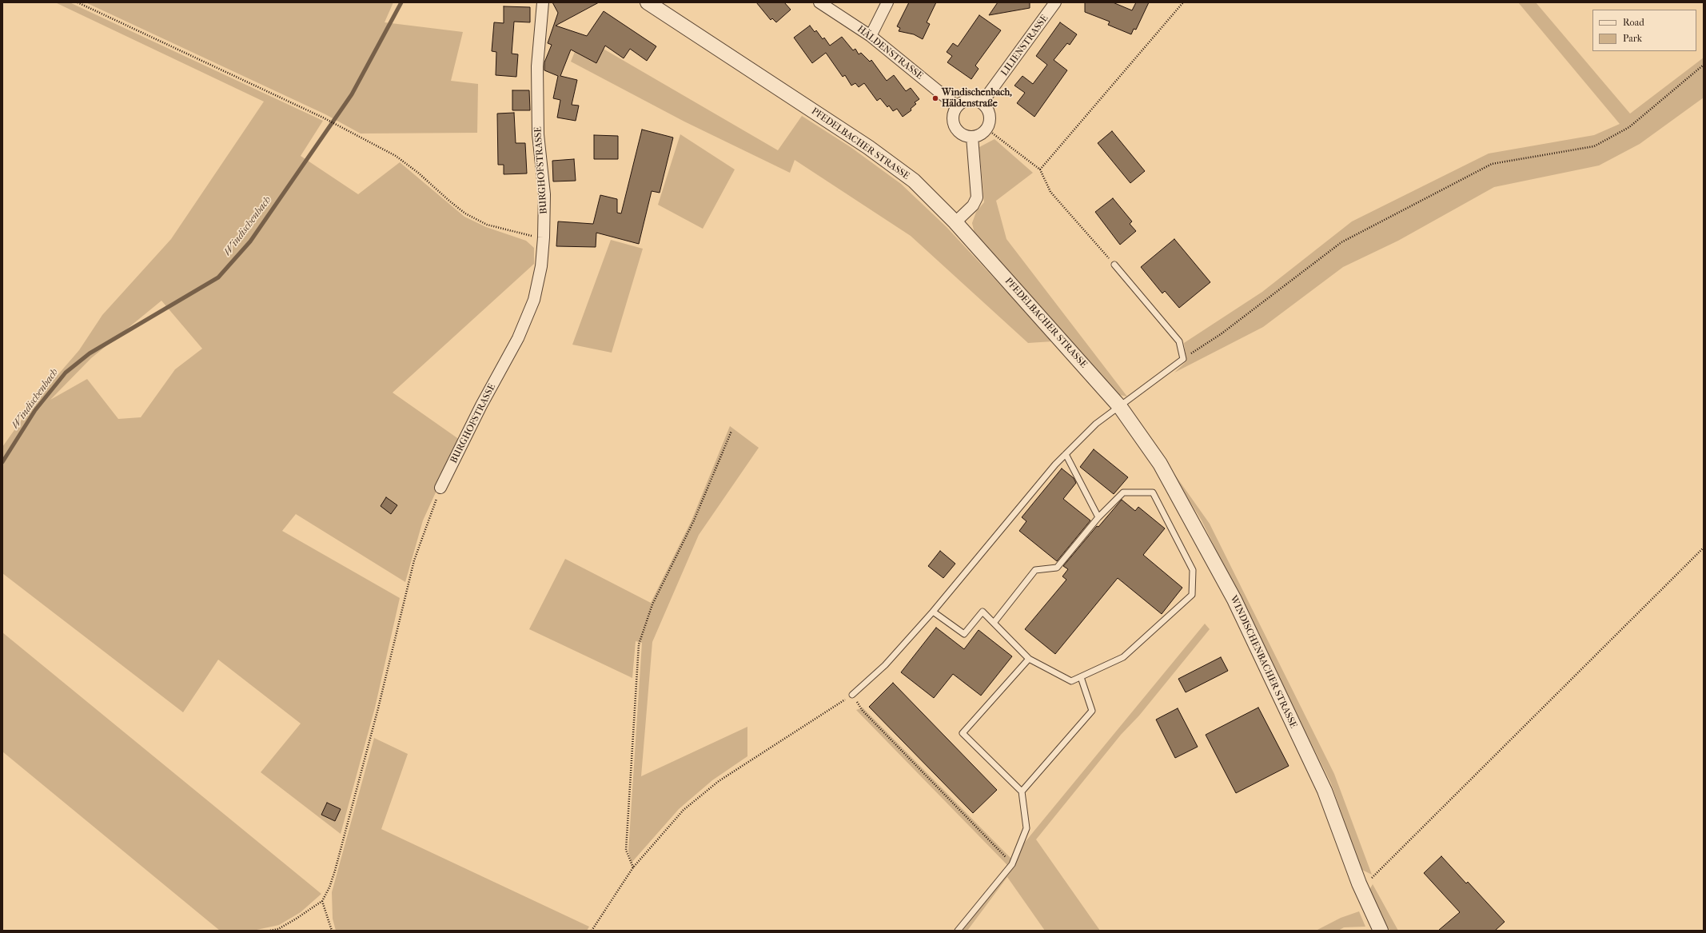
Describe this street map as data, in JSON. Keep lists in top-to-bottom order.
{
  "streets": {
    "street": [
      "LILIENSTRASSE",
      "HÄLDENSTRASSE",
      "PFEDELBACHER STRASSE",
      "BURGHOFSTRASSE",
      "WINDISCHENBACHER STRASSE"
    ]
  },
  "crossings": [
    ["LILIENSTRASSE", "HÄLDENSTRASSE"],
    ["PFEDELBACHER STRASSE", "WINDISCHENBACHER STRASSE"]
  ],
  "water": ["Windischenbach"],
  "places": ["Windischenbach, Häldenstraße"],
  "legend": ["Road", "Park"]
}
